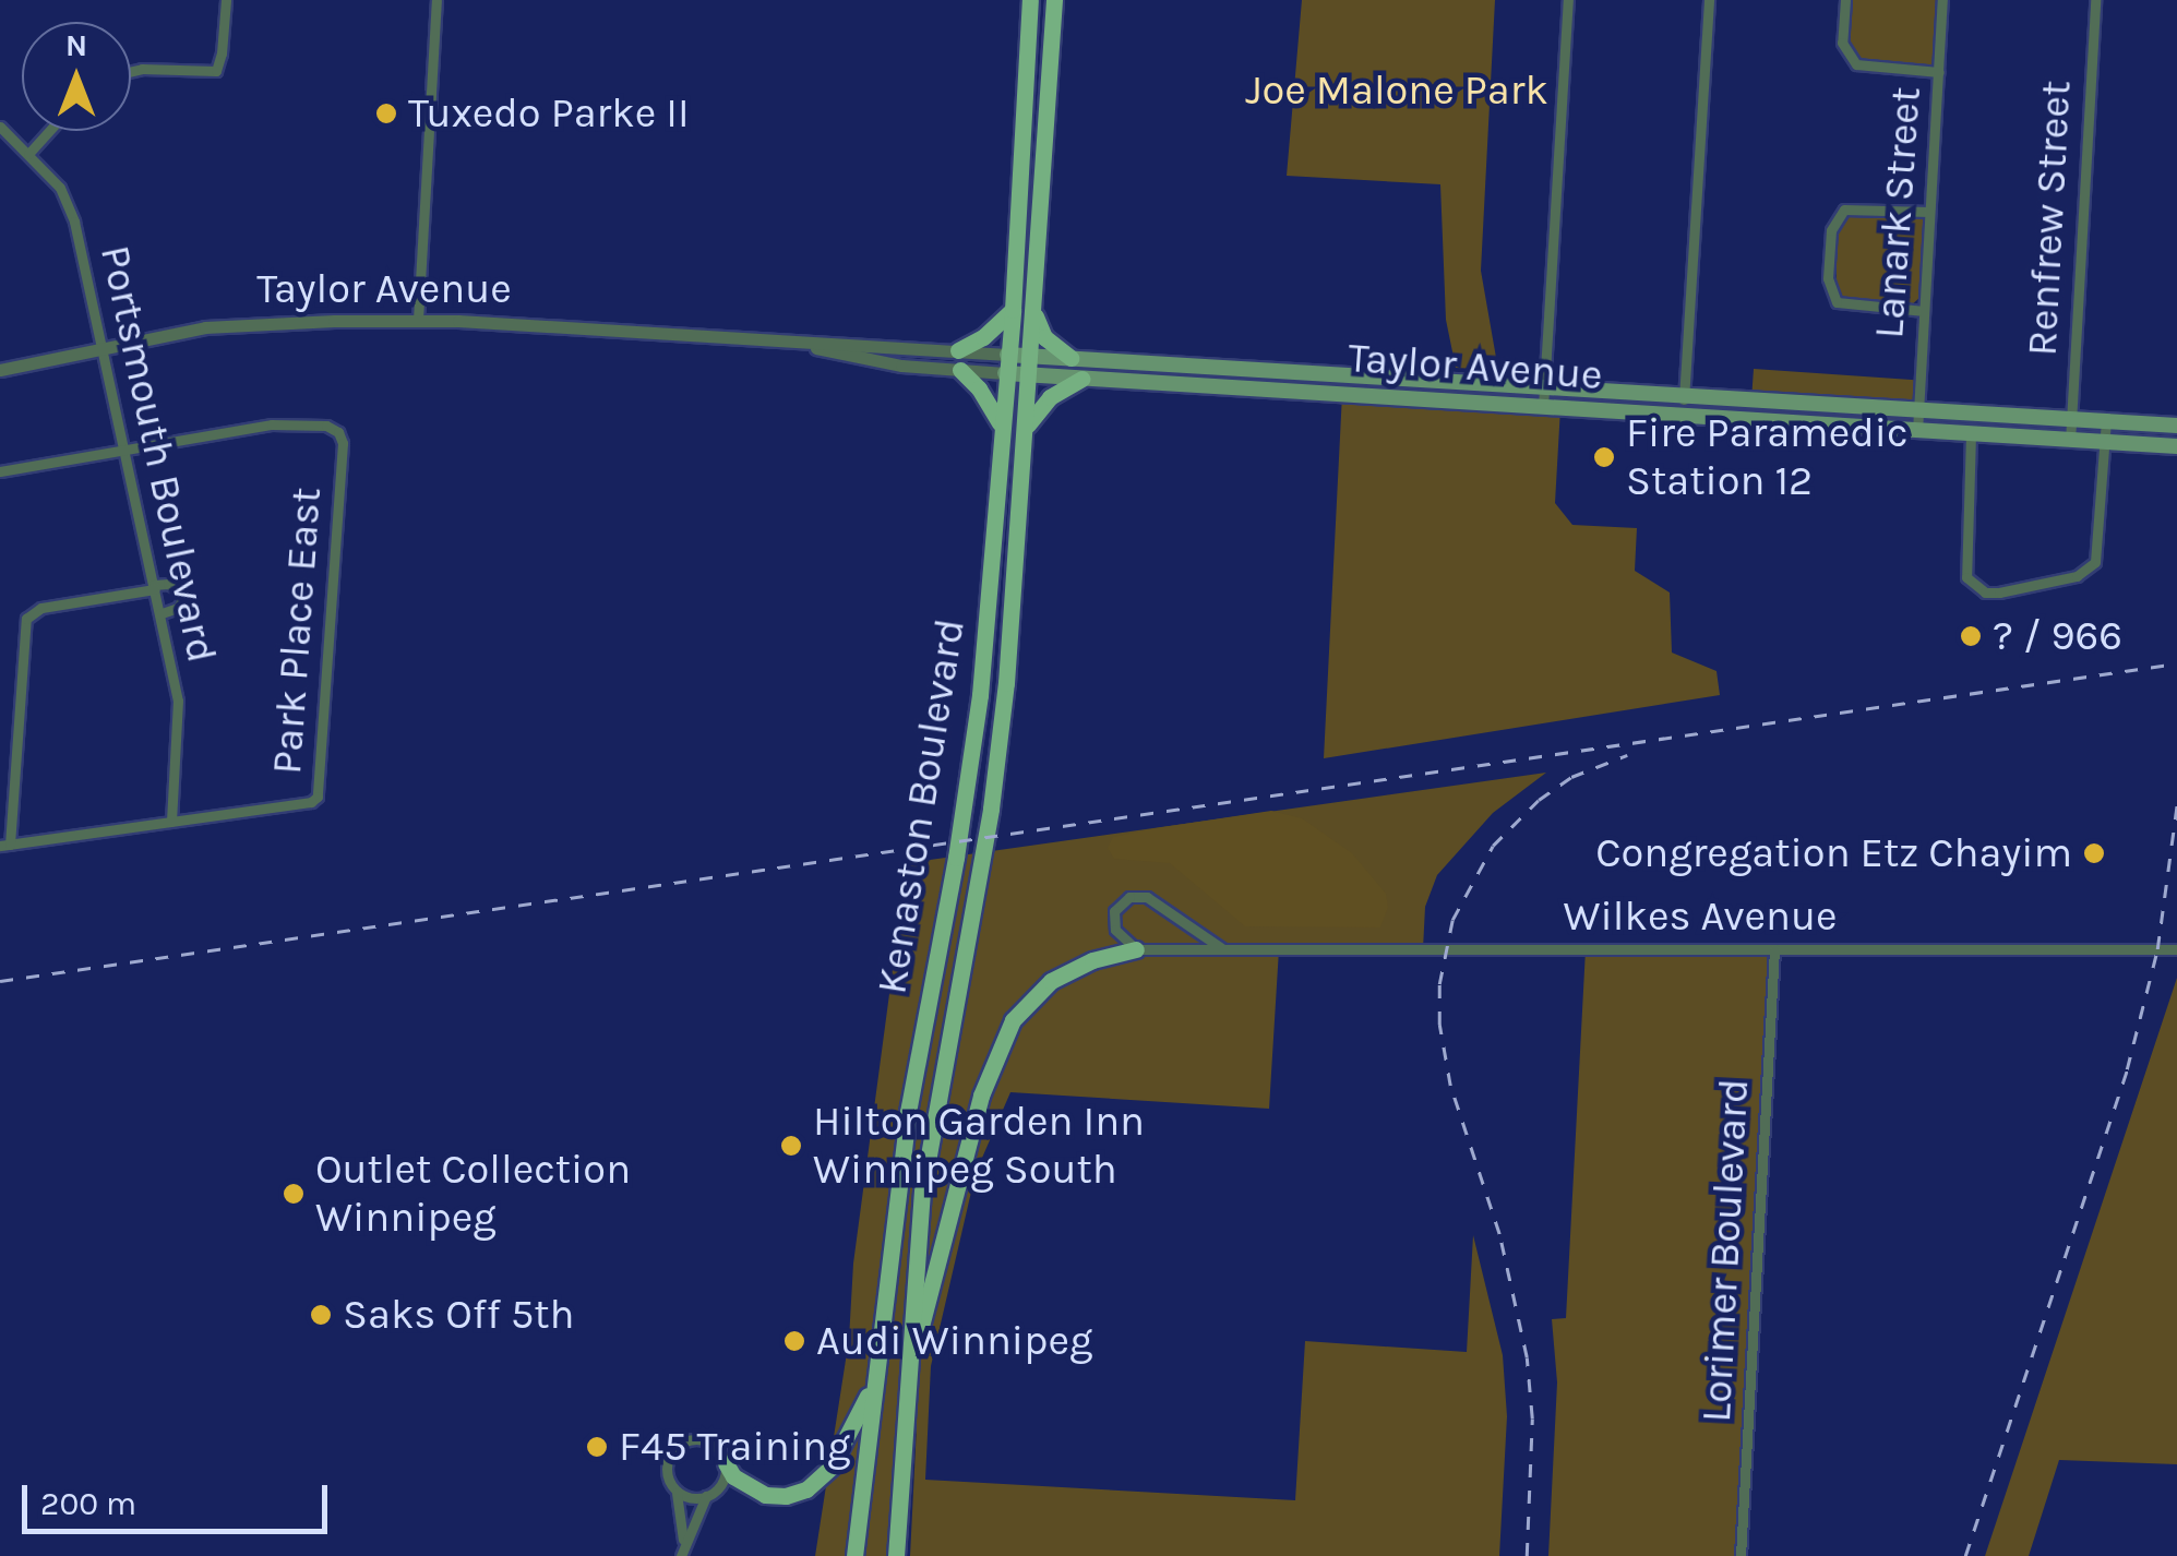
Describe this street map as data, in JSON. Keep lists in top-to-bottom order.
{
  "streets": {
    "main road": ["Taylor Avenue", "Kenaston Boulevard"],
    "street": [
      "Lanark Street",
      "Renfrew Street",
      "Portsmouth Boulevard",
      "Park Place East",
      "Wilkes Avenue",
      "Lorimer Boulevard"
    ]
  },
  "crossings": [
    ["Lanark Street", "Taylor Avenue"],
    ["Renfrew Street", "Taylor Avenue"],
    ["Taylor Avenue", "Portsmouth Boulevard"],
    ["Taylor Avenue", "Kenaston Boulevard"],
    ["Portsmouth Boulevard", "Park Place East"],
    ["Wilkes Avenue", "Lorimer Boulevard"]
  ],
  "parks": ["Joe Malone Park"],
  "places": [
    "Tuxedo Parke II",
    "Fire Paramedic Station 12",
    "? / 966",
    "Congregation Etz Chayim",
    "Hilton Garden Inn Winnipeg South",
    "Outlet Collection Winnipeg",
    "Saks Off 5th",
    "Audi Winnipeg",
    "F45 Training"
  ],
  "scale_bar": "200 m",
  "north": "top"
}
